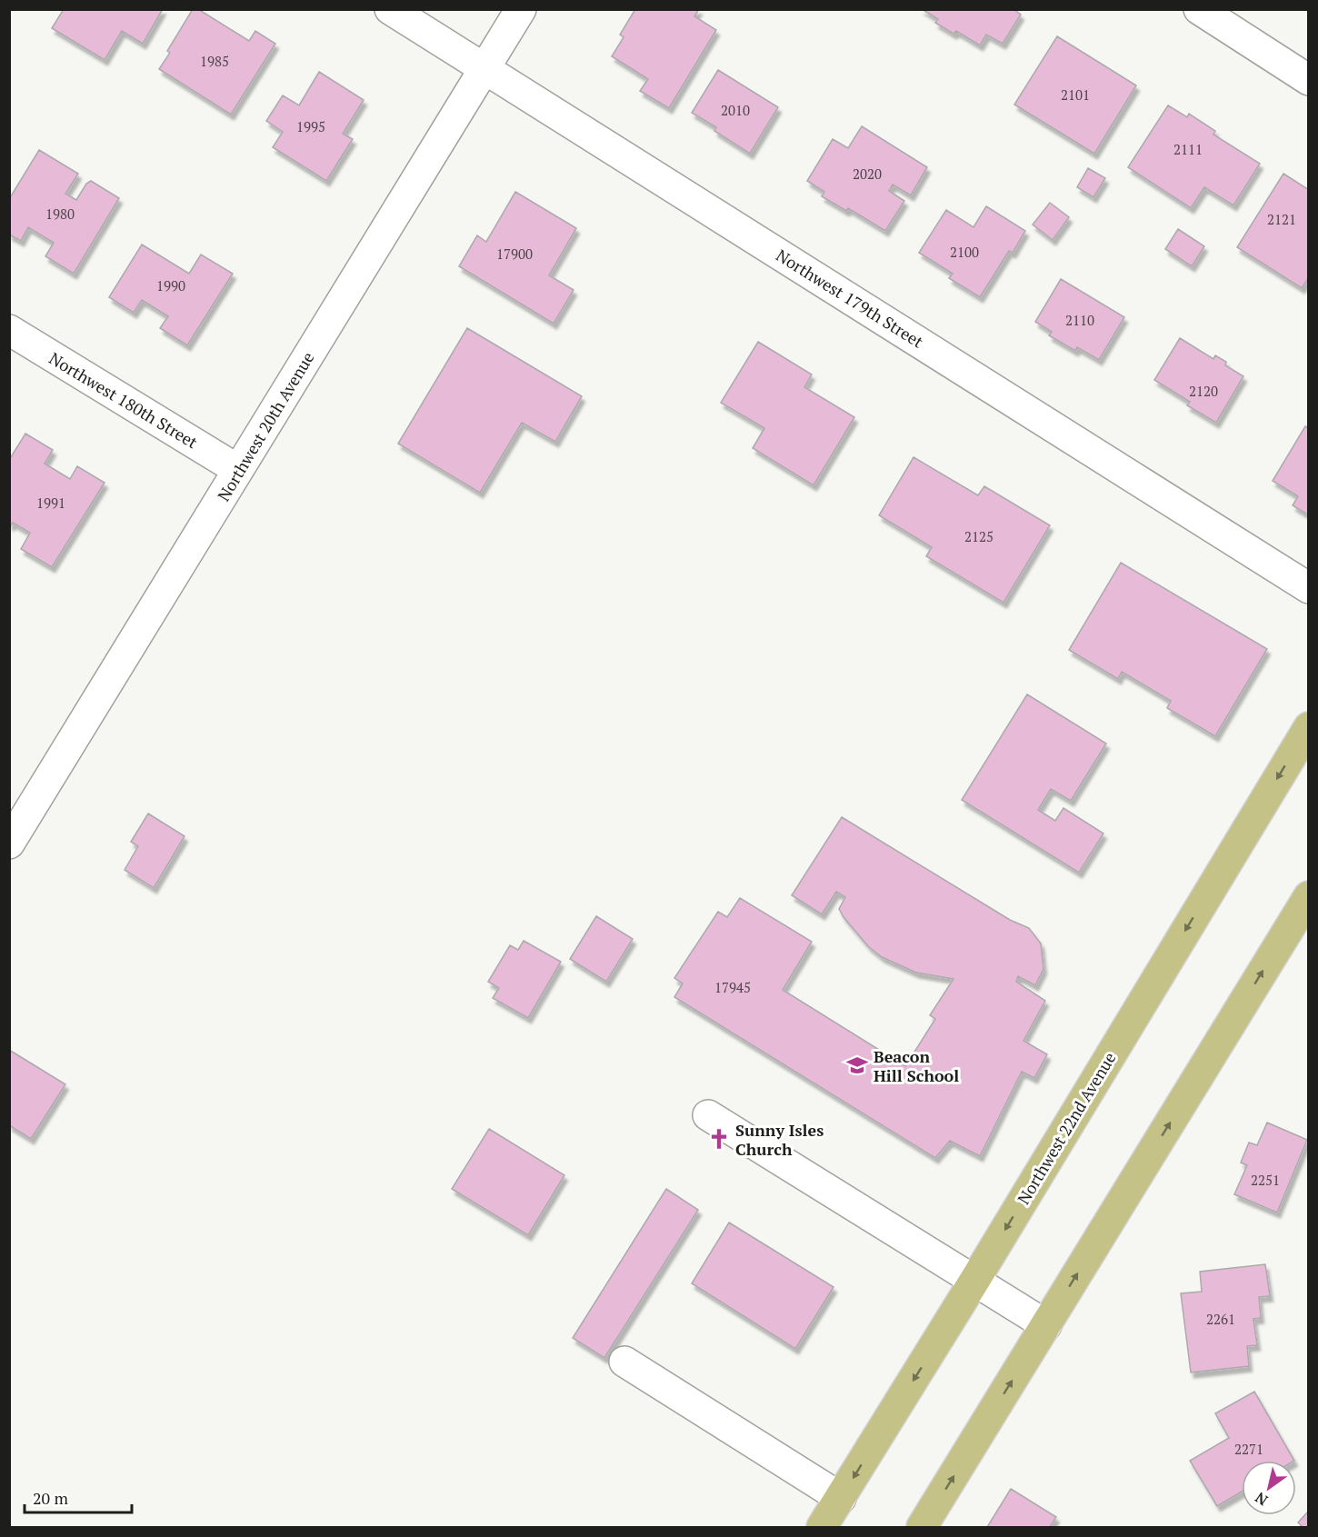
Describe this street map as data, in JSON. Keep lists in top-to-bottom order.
{
  "streets": {
    "main road": ["Northwest 22nd Avenue"],
    "street": ["Northwest 179th Street", "Northwest 180th Street", "Northwest 20th Avenue"]
  },
  "crossings": [
    ["Northwest 179th Street", "Northwest 20th Avenue"],
    ["Northwest 180th Street", "Northwest 20th Avenue"]
  ],
  "places": {
    "school or university": ["Beacon Hill School"],
    "church": ["Sunny Isles Church"]
  },
  "house_numbers": [
    "1985",
    "2101",
    "2010",
    "1995",
    "2111",
    "2020",
    "1980",
    "2121",
    "2100",
    "17900",
    "1990",
    "2110",
    "2120",
    "1991",
    "2125",
    "17945",
    "2251",
    "2261",
    "2271"
  ],
  "scale_bar": "20 m",
  "north": "bottom left"
}
